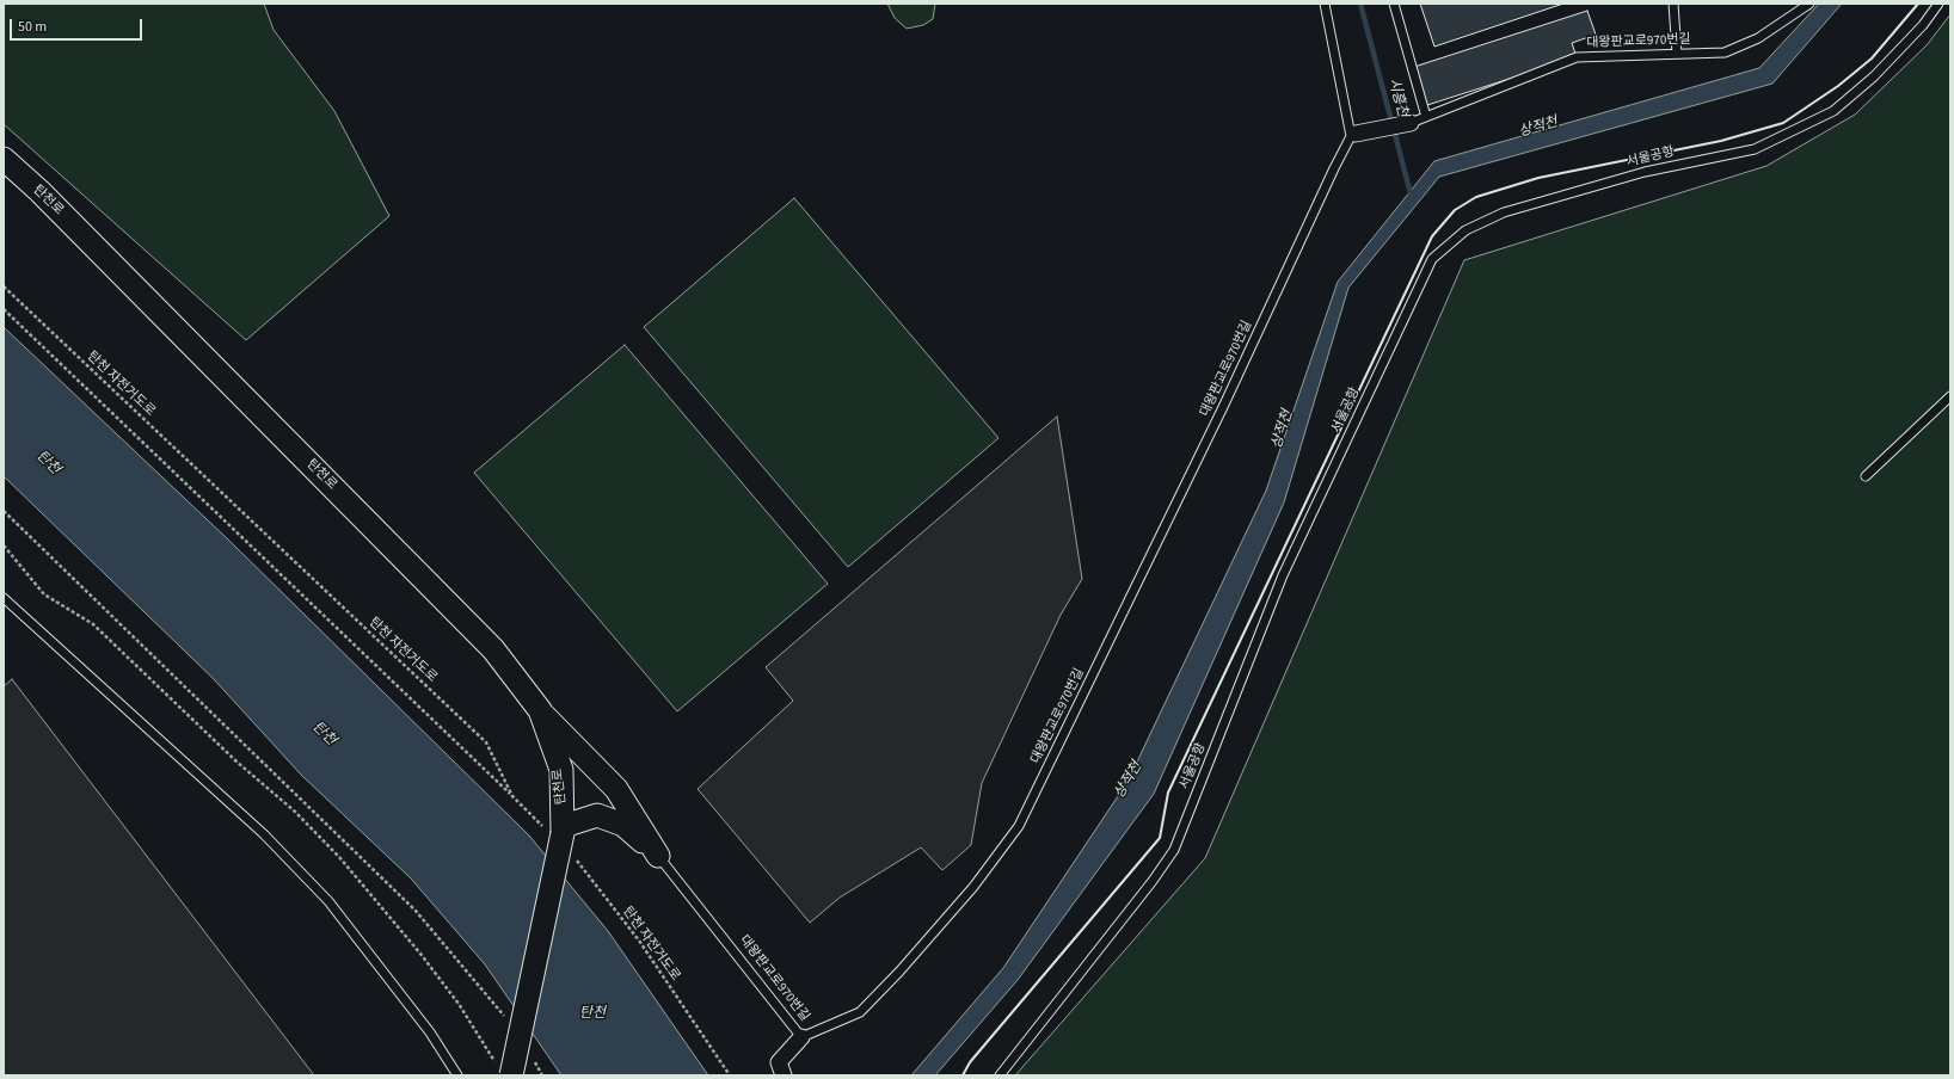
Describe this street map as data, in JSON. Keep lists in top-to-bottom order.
{
  "streets": {
    "main road": ["탄천로"],
    "lane": ["대왕판교로970번길", "서울공항"],
    "path": ["탄천 자전거도로"]
  },
  "crossings": [
    ["탄천로", "탄천 자전거도로"]
  ],
  "water": ["시흥천", "상적천", "탄천"],
  "scale_bar": "50 m"
}
